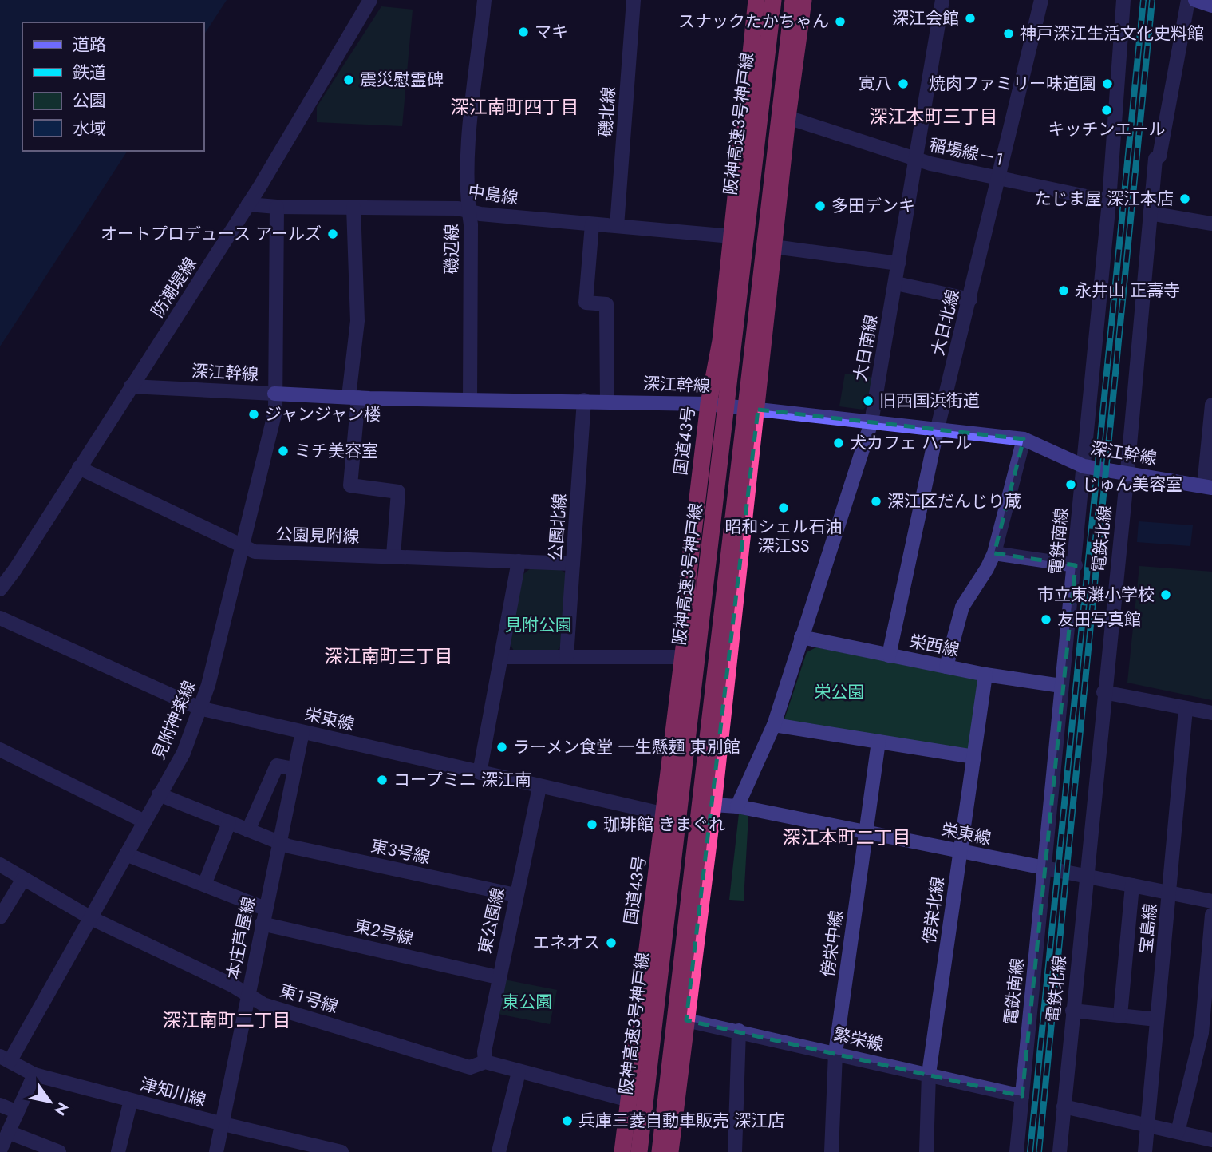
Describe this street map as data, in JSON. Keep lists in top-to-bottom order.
{
  "streets": {
    "highway": ["阪神高速3号神戸線", "国道43号"],
    "street": [
      "磯北線",
      "稲場線－１",
      "中島線",
      "磯辺線",
      "防潮堤線",
      "大日北線",
      "大日南線",
      "深江幹線",
      "公園北線",
      "公園見附線",
      "電鉄北線",
      "電鉄南線",
      "栄西線",
      "栄東線",
      "見附神楽線",
      "東３号線",
      "傍栄北線",
      "東公園線",
      "宝島線",
      "東２号線",
      "本庄芦屋線",
      "傍栄中線",
      "東１号線",
      "繁栄線",
      "津知川線"
    ]
  },
  "crossings": [
    ["磯北線", "中島線"],
    ["稲場線－１", "大日北線"],
    ["稲場線－１", "大日南線"],
    ["稲場線－１", "電鉄南線"],
    ["中島線", "磯辺線"],
    ["中島線", "防潮堤線"],
    ["中島線", "国道43号"],
    ["中島線", "見附神楽線"],
    ["磯辺線", "深江幹線"],
    ["防潮堤線", "深江幹線"],
    ["防潮堤線", "公園見附線"],
    ["大日北線", "深江幹線"],
    ["大日北線", "栄西線"],
    ["大日南線", "深江幹線"],
    ["大日南線", "栄西線"],
    ["大日南線", "栄東線"],
    ["深江幹線", "国道43号"],
    ["深江幹線", "公園北線"],
    ["深江幹線", "電鉄北線"],
    ["深江幹線", "電鉄南線"],
    ["深江幹線", "見附神楽線"],
    ["国道43号", "栄東線"],
    ["国道43号", "東１号線"],
    ["公園北線", "公園見附線"],
    ["公園見附線", "見附神楽線"],
    ["電鉄北線", "栄東線"],
    ["電鉄南線", "栄西線"],
    ["電鉄南線", "栄東線"],
    ["電鉄南線", "繁栄線"],
    ["栄西線", "傍栄北線"],
    ["栄東線", "見附神楽線"],
    ["栄東線", "傍栄北線"],
    ["栄東線", "東公園線"],
    ["栄東線", "宝島線"],
    ["栄東線", "本庄芦屋線"],
    ["栄東線", "傍栄中線"],
    ["見附神楽線", "東３号線"],
    ["見附神楽線", "東１号線"],
    ["見附神楽線", "津知川線"],
    ["東３号線", "東公園線"],
    ["東３号線", "本庄芦屋線"],
    ["傍栄北線", "繁栄線"],
    ["東公園線", "東２号線"],
    ["東公園線", "東１号線"],
    ["東２号線", "本庄芦屋線"],
    ["本庄芦屋線", "東１号線"],
    ["本庄芦屋線", "津知川線"],
    ["傍栄中線", "繁栄線"]
  ],
  "districts": [
    "深江南町四丁目",
    "深江本町三丁目",
    "深江南町三丁目",
    "深江本町二丁目",
    "深江南町二丁目"
  ],
  "parks": ["見附公園", "栄公園", "東公園"],
  "places": [
    "深江会館",
    "スナックたかちゃん",
    "マキ",
    "神戸深江生活文化史料館",
    "震災慰霊碑",
    "寅八",
    "焼肉ファミリー味道園",
    "キッチンエール",
    "たじま屋 深江本店",
    "多田デンキ",
    "オートプロデュース アールズ",
    "永井山 正壽寺",
    "旧西国浜街道",
    "ジャンジャン楼",
    "犬カフェ ハール",
    "ミチ美容室",
    "じゅん美容室",
    "深江区だんじり蔵",
    "昭和シェル石油 深江SS",
    "市立東灘小学校",
    "友田写真館",
    "ラーメン食堂 一生懸麺 東別館",
    "コープミニ 深江南",
    "珈琲館 きまぐれ",
    "エネオス",
    "兵庫三菱自動車販売 深江店"
  ],
  "legend": [
    "道路",
    "鉄道",
    "公園",
    "水域"
  ],
  "north": "bottom right"
}
